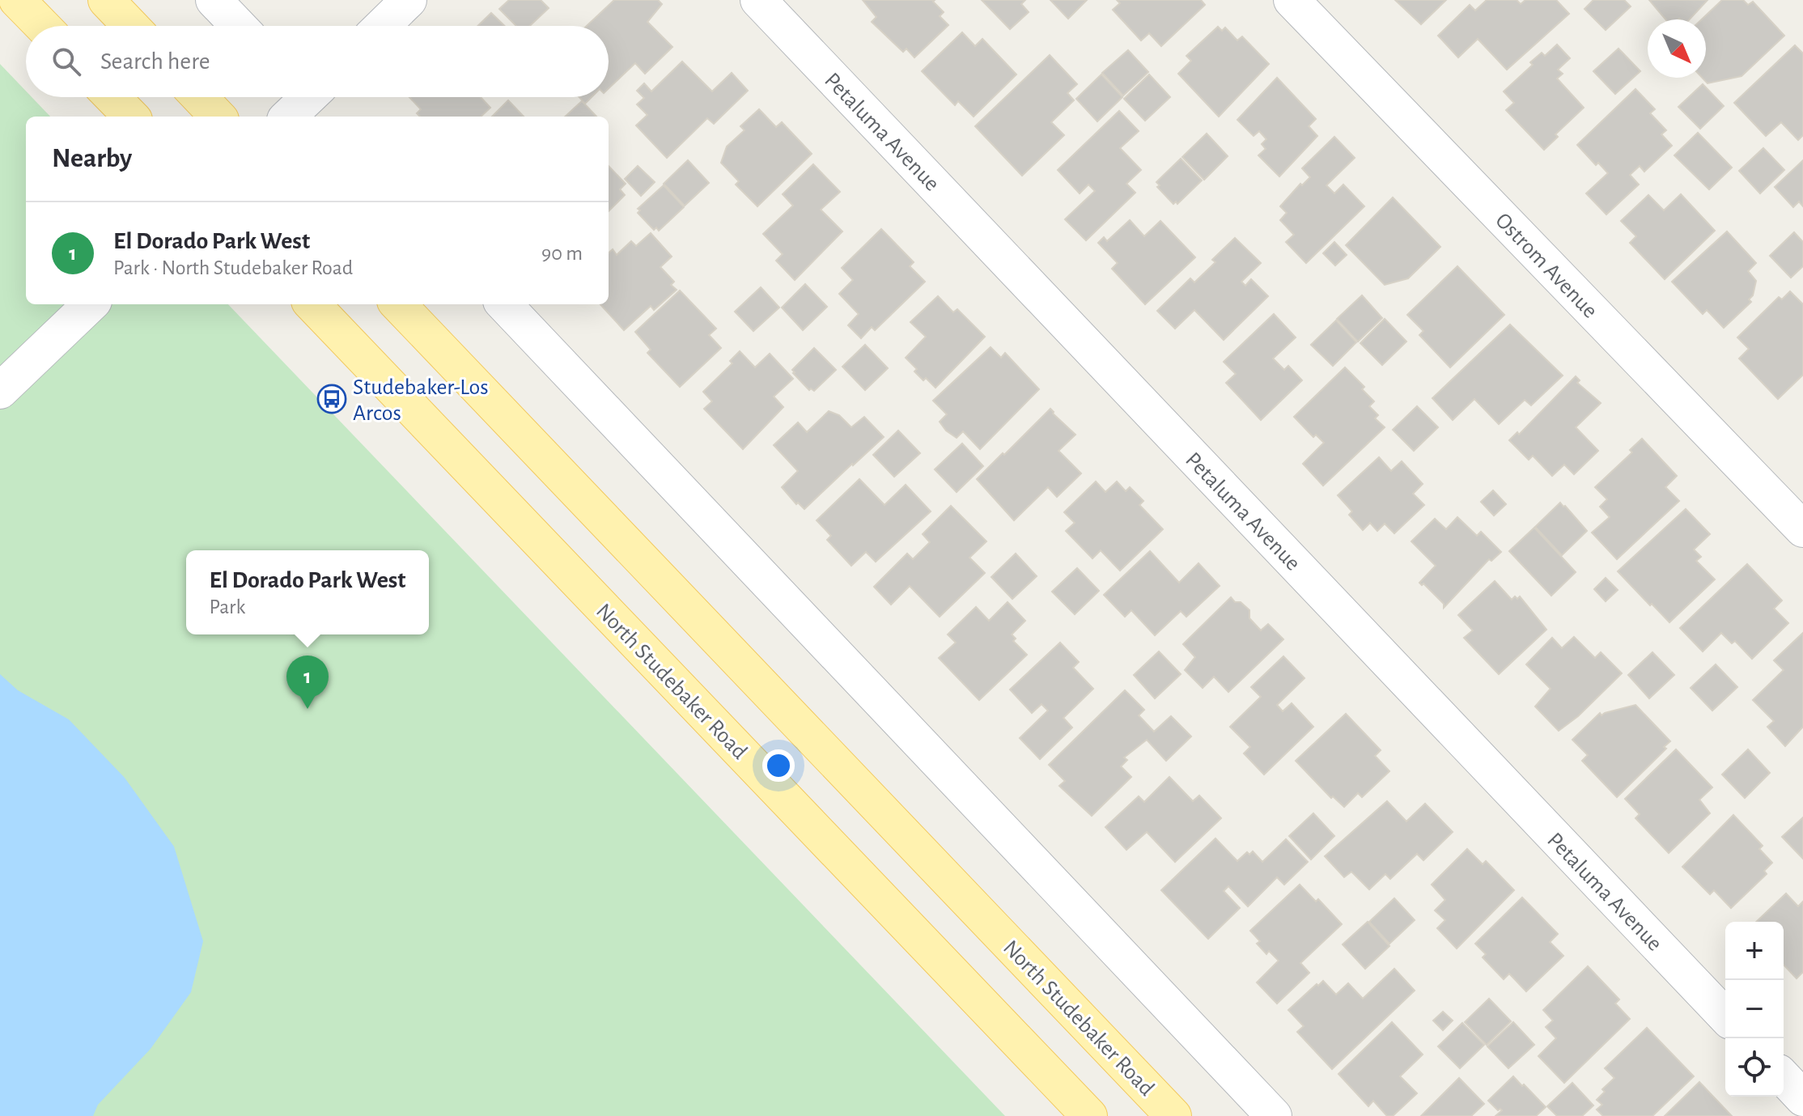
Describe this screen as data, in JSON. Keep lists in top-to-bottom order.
{
  "streets": {
    "main road": ["North Studebaker Road"],
    "street": ["Petaluma Avenue", "Ostrom Avenue"]
  },
  "places": {
    "bus stop": ["Studebaker-Los Arcos"]
  },
  "north": "bottom right",
  "page": {
    "search": "Search here",
    "heading": "Nearby",
    "list": [
      {
        "mark": "1",
        "name": "El Dorado Park West",
        "note": "Park · North Studebaker Road",
        "value": "90 m"
      }
    ],
    "popup": ["El Dorado Park West", "Park"],
    "pins": "1",
    "map_buttons": ["+", "−"]
  }
}
